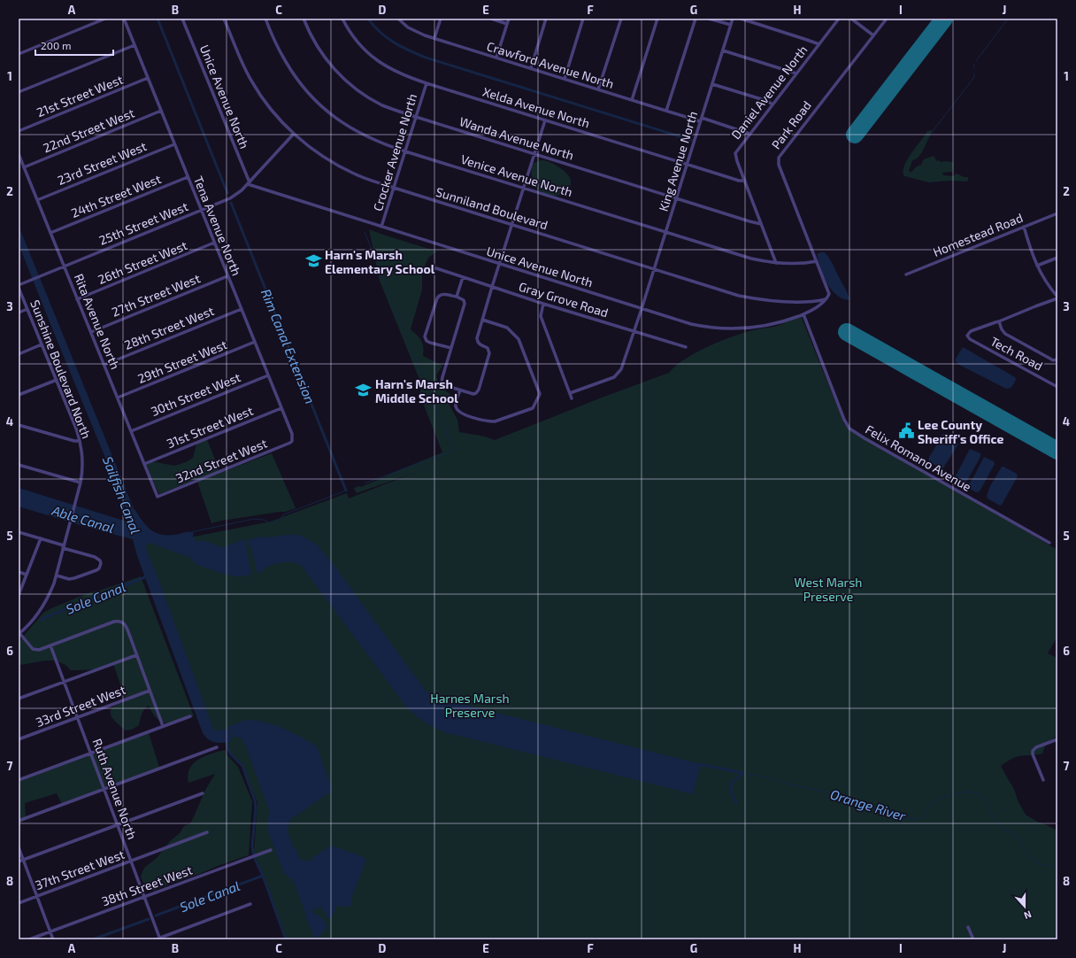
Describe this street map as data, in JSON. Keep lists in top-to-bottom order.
{
  "streets": {
    "street": [
      "Crawford Avenue North",
      "Daniel Avenue North",
      "21st Street West",
      "Unice Avenue North",
      "Xelda Avenue North",
      "Park Road",
      "22nd Street West",
      "Wanda Avenue North",
      "Crocker Avenue North",
      "King Avenue North",
      "23rd Street West",
      "Venice Avenue North",
      "24th Street West",
      "Sunniland Boulevard",
      "25th Street West",
      "Tena Avenue North",
      "Homestead Road",
      "26th Street West",
      "27th Street West",
      "Gray Grove Road",
      "Rita Avenue North",
      "28th Street West",
      "Tech Road",
      "29th Street West",
      "Sunshine Boulevard North",
      "30th Street West",
      "31st Street West",
      "Felix Romano Avenue",
      "32nd Street West",
      "33rd Street West",
      "Ruth Avenue North",
      "37th Street West",
      "38th Street West"
    ]
  },
  "crossings": [
    ["Crawford Avenue North", "Daniel Avenue North"],
    ["Crawford Avenue North", "King Avenue North"],
    ["Daniel Avenue North", "Xelda Avenue North"],
    ["Daniel Avenue North", "Wanda Avenue North"],
    ["Daniel Avenue North", "Venice Avenue North"],
    ["21st Street West", "Tena Avenue North"],
    ["Unice Avenue North", "Park Road"],
    ["Unice Avenue North", "Crocker Avenue North"],
    ["Unice Avenue North", "King Avenue North"],
    ["Unice Avenue North", "Sunniland Boulevard"],
    ["Unice Avenue North", "25th Street West"],
    ["Unice Avenue North", "Felix Romano Avenue"],
    ["Xelda Avenue North", "Crocker Avenue North"],
    ["Xelda Avenue North", "King Avenue North"],
    ["Park Road", "Venice Avenue North"],
    ["Park Road", "Sunniland Boulevard"],
    ["22nd Street West", "Tena Avenue North"],
    ["22nd Street West", "Rita Avenue North"],
    ["Wanda Avenue North", "Crocker Avenue North"],
    ["Wanda Avenue North", "King Avenue North"],
    ["Crocker Avenue North", "Venice Avenue North"],
    ["Crocker Avenue North", "Sunniland Boulevard"],
    ["King Avenue North", "Venice Avenue North"],
    ["King Avenue North", "Sunniland Boulevard"],
    ["King Avenue North", "Gray Grove Road"],
    ["23rd Street West", "Tena Avenue North"],
    ["23rd Street West", "Rita Avenue North"],
    ["24th Street West", "Tena Avenue North"],
    ["24th Street West", "Rita Avenue North"],
    ["Sunniland Boulevard", "25th Street West"],
    ["25th Street West", "Tena Avenue North"],
    ["25th Street West", "Rita Avenue North"],
    ["25th Street West", "Sunshine Boulevard North"],
    ["Tena Avenue North", "26th Street West"],
    ["Tena Avenue North", "27th Street West"],
    ["Tena Avenue North", "28th Street West"],
    ["Tena Avenue North", "29th Street West"],
    ["Tena Avenue North", "30th Street West"],
    ["Tena Avenue North", "31st Street West"],
    ["Tena Avenue North", "32nd Street West"],
    ["26th Street West", "Rita Avenue North"],
    ["27th Street West", "Rita Avenue North"],
    ["Rita Avenue North", "28th Street West"],
    ["Rita Avenue North", "29th Street West"],
    ["Rita Avenue North", "30th Street West"],
    ["Rita Avenue North", "31st Street West"],
    ["Rita Avenue North", "32nd Street West"],
    ["33rd Street West", "Ruth Avenue North"],
    ["Ruth Avenue North", "37th Street West"],
    ["Ruth Avenue North", "38th Street West"]
  ],
  "water": [
    "Rim Canal Extension",
    "Sailfish Canal",
    "Able Canal",
    "Sole Canal",
    "Orange River"
  ],
  "parks": ["West Marsh Preserve", "Harnes Marsh Preserve"],
  "places": {
    "school or university": ["Harn's Marsh Elementary School", "Harn's Marsh Middle School"],
    "public building": ["Lee County Sheriff's Office"]
  },
  "scale_bar": "200 m",
  "north": "bottom",
  "grid": {
    "columns": [
      "A",
      "B",
      "C",
      "D",
      "E",
      "F",
      "G",
      "H",
      "I",
      "J"
    ],
    "rows": [
      "1",
      "2",
      "3",
      "4",
      "5",
      "6",
      "7",
      "8"
    ]
  }
}
